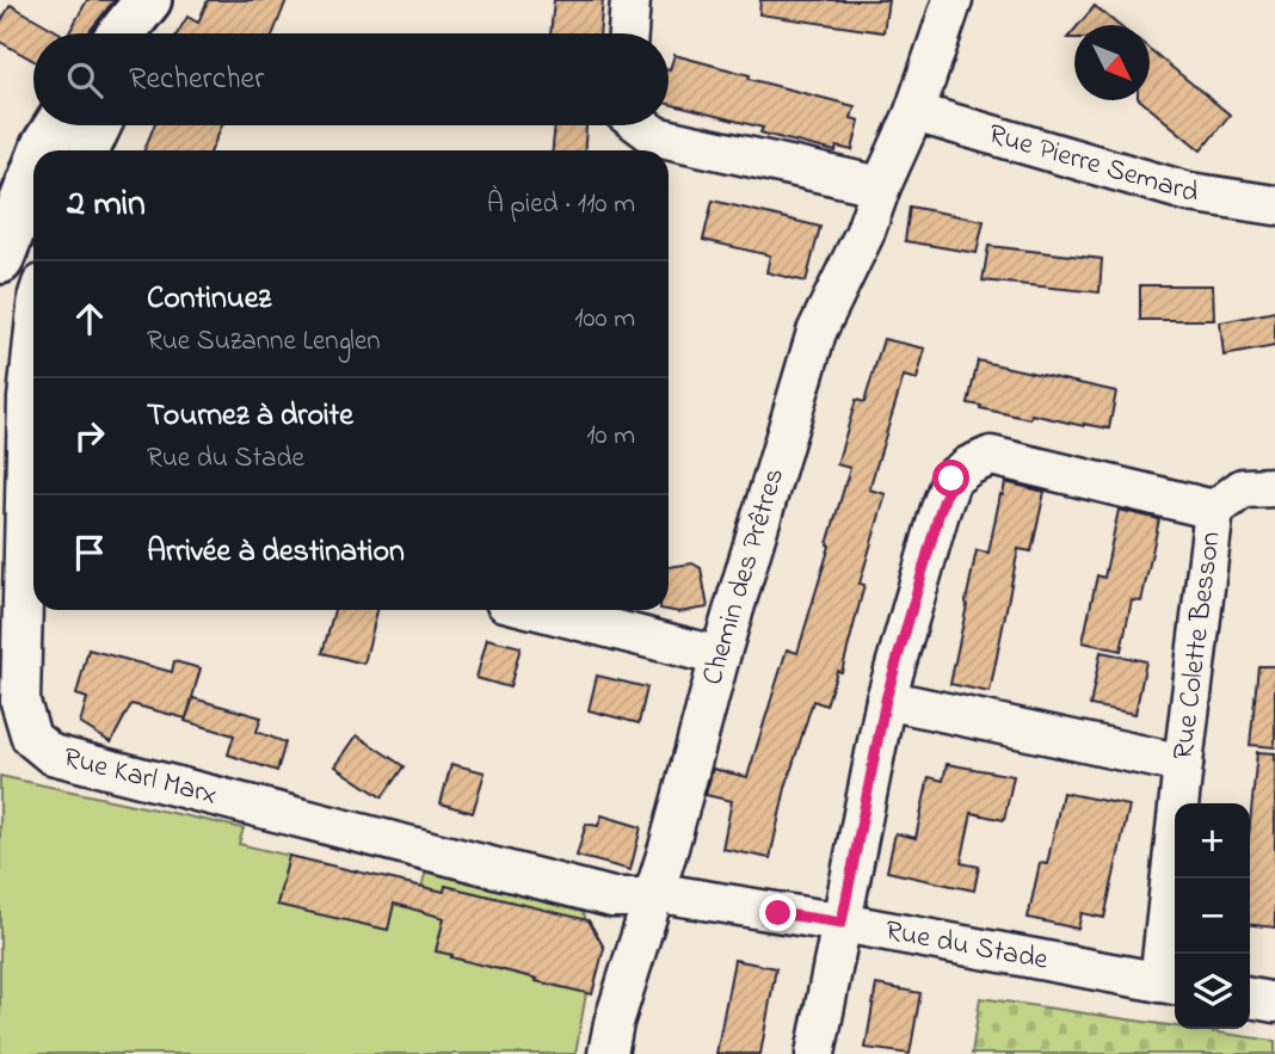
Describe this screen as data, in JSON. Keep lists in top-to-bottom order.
{
  "streets": {
    "street": [
      "Rue Pierre Semard",
      "Chemin des Prêtres",
      "Rue Colette Besson",
      "Rue Karl Marx",
      "Rue du Stade"
    ]
  },
  "crossings": [
    ["Rue Pierre Semard", "Chemin des Prêtres"],
    ["Chemin des Prêtres", "Rue Karl Marx"],
    ["Chemin des Prêtres", "Rue du Stade"],
    ["Rue Colette Besson", "Rue du Stade"],
    ["Rue Karl Marx", "Rue du Stade"]
  ],
  "north": "bottom right",
  "page": {
    "search": "Rechercher",
    "heading": ["2 min", "À pied · 110 m"],
    "list": [
      ["Continuez", "Rue Suzanne Lenglen", "100 m"],
      ["Tournez à droite", "Rue du Stade", "10 m"],
      "Arrivée à destination"
    ],
    "map_buttons": ["+", "−"]
  }
}
